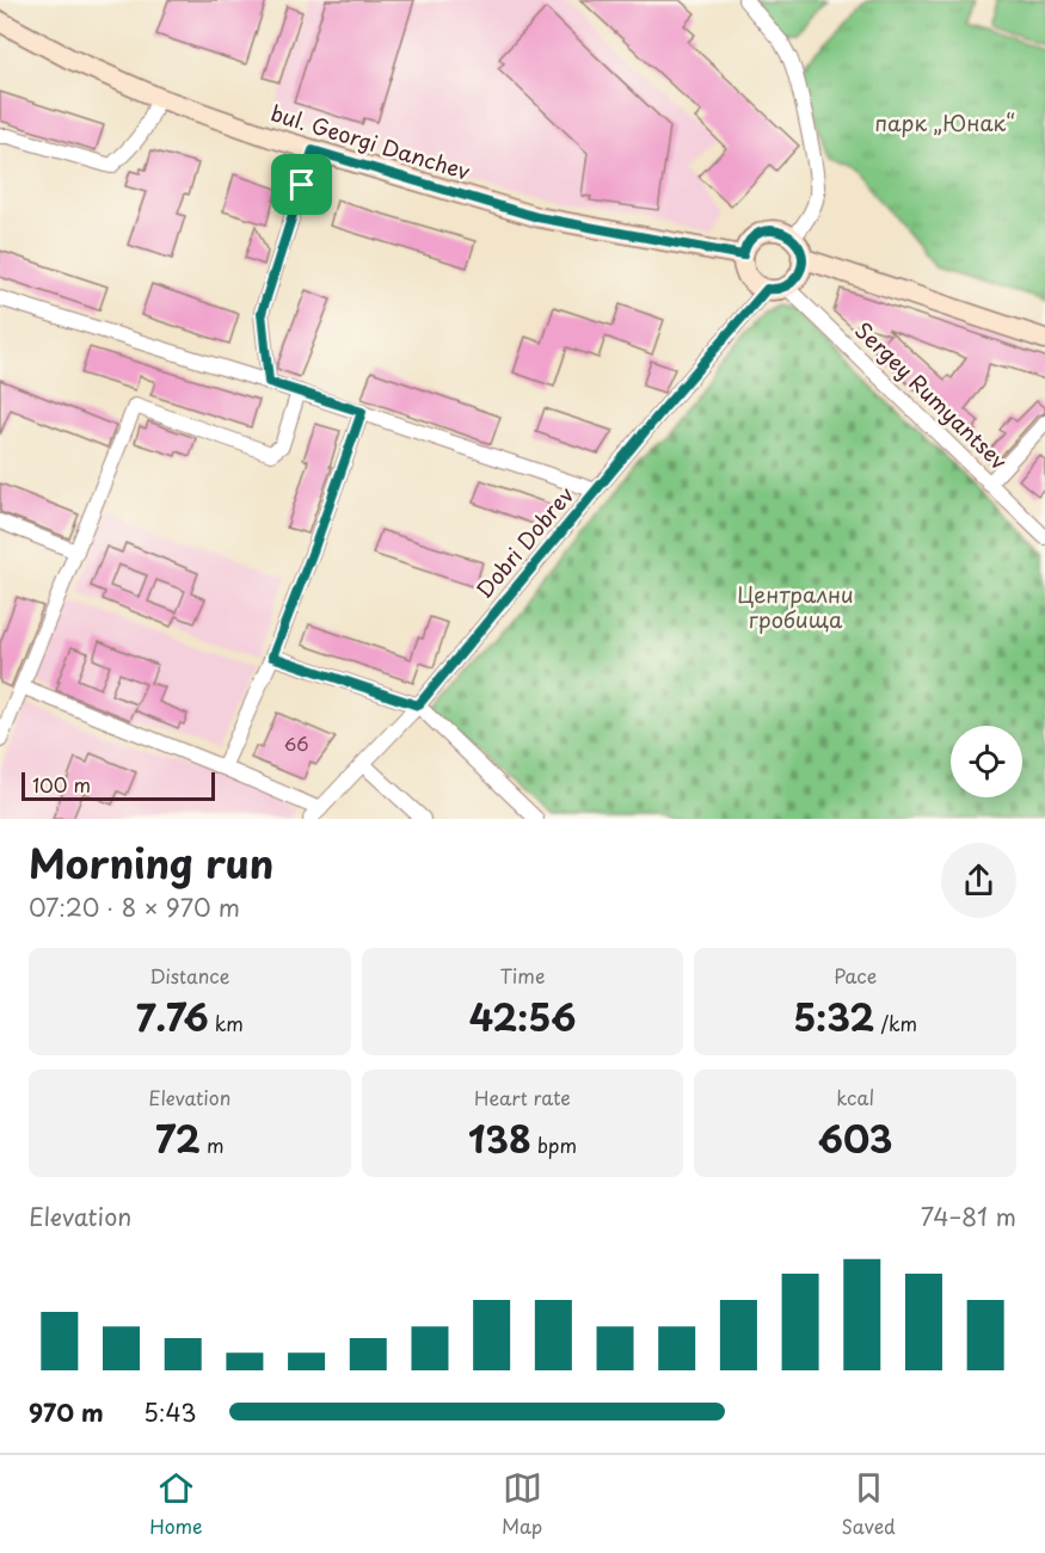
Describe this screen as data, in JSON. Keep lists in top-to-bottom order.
{
  "streets": {
    "main road": ["bul. Georgi Danchev"],
    "street": ["Sergey Rumyantsev", "Dobri Dobrev"]
  },
  "crossings": [
    ["bul. Georgi Danchev", "Sergey Rumyantsev"],
    ["bul. Georgi Danchev", "Dobri Dobrev"],
    ["Sergey Rumyantsev", "Dobri Dobrev"]
  ],
  "parks": ["парк „Юнак“", "Централни гробища"],
  "house_numbers": ["66"],
  "scale_bar": "100 m",
  "page": {
    "scale": "100 m",
    "heading": ["Morning run", "07:20 · 8 × 970 m"],
    "stats": [
      ["Distance", "7.76 km"],
      ["Time", "42:56"],
      ["Pace", "5:32 /km"],
      ["Elevation", "72 m"],
      ["Heart rate", "138 bpm"],
      ["kcal", "603"]
    ],
    "chart": ["Elevation", "74–81 m"],
    "list": [
      {
        "name": "970 m",
        "note": "5:43"
      }
    ],
    "tabs": ["Home", "Map", "Saved"]
  }
}
